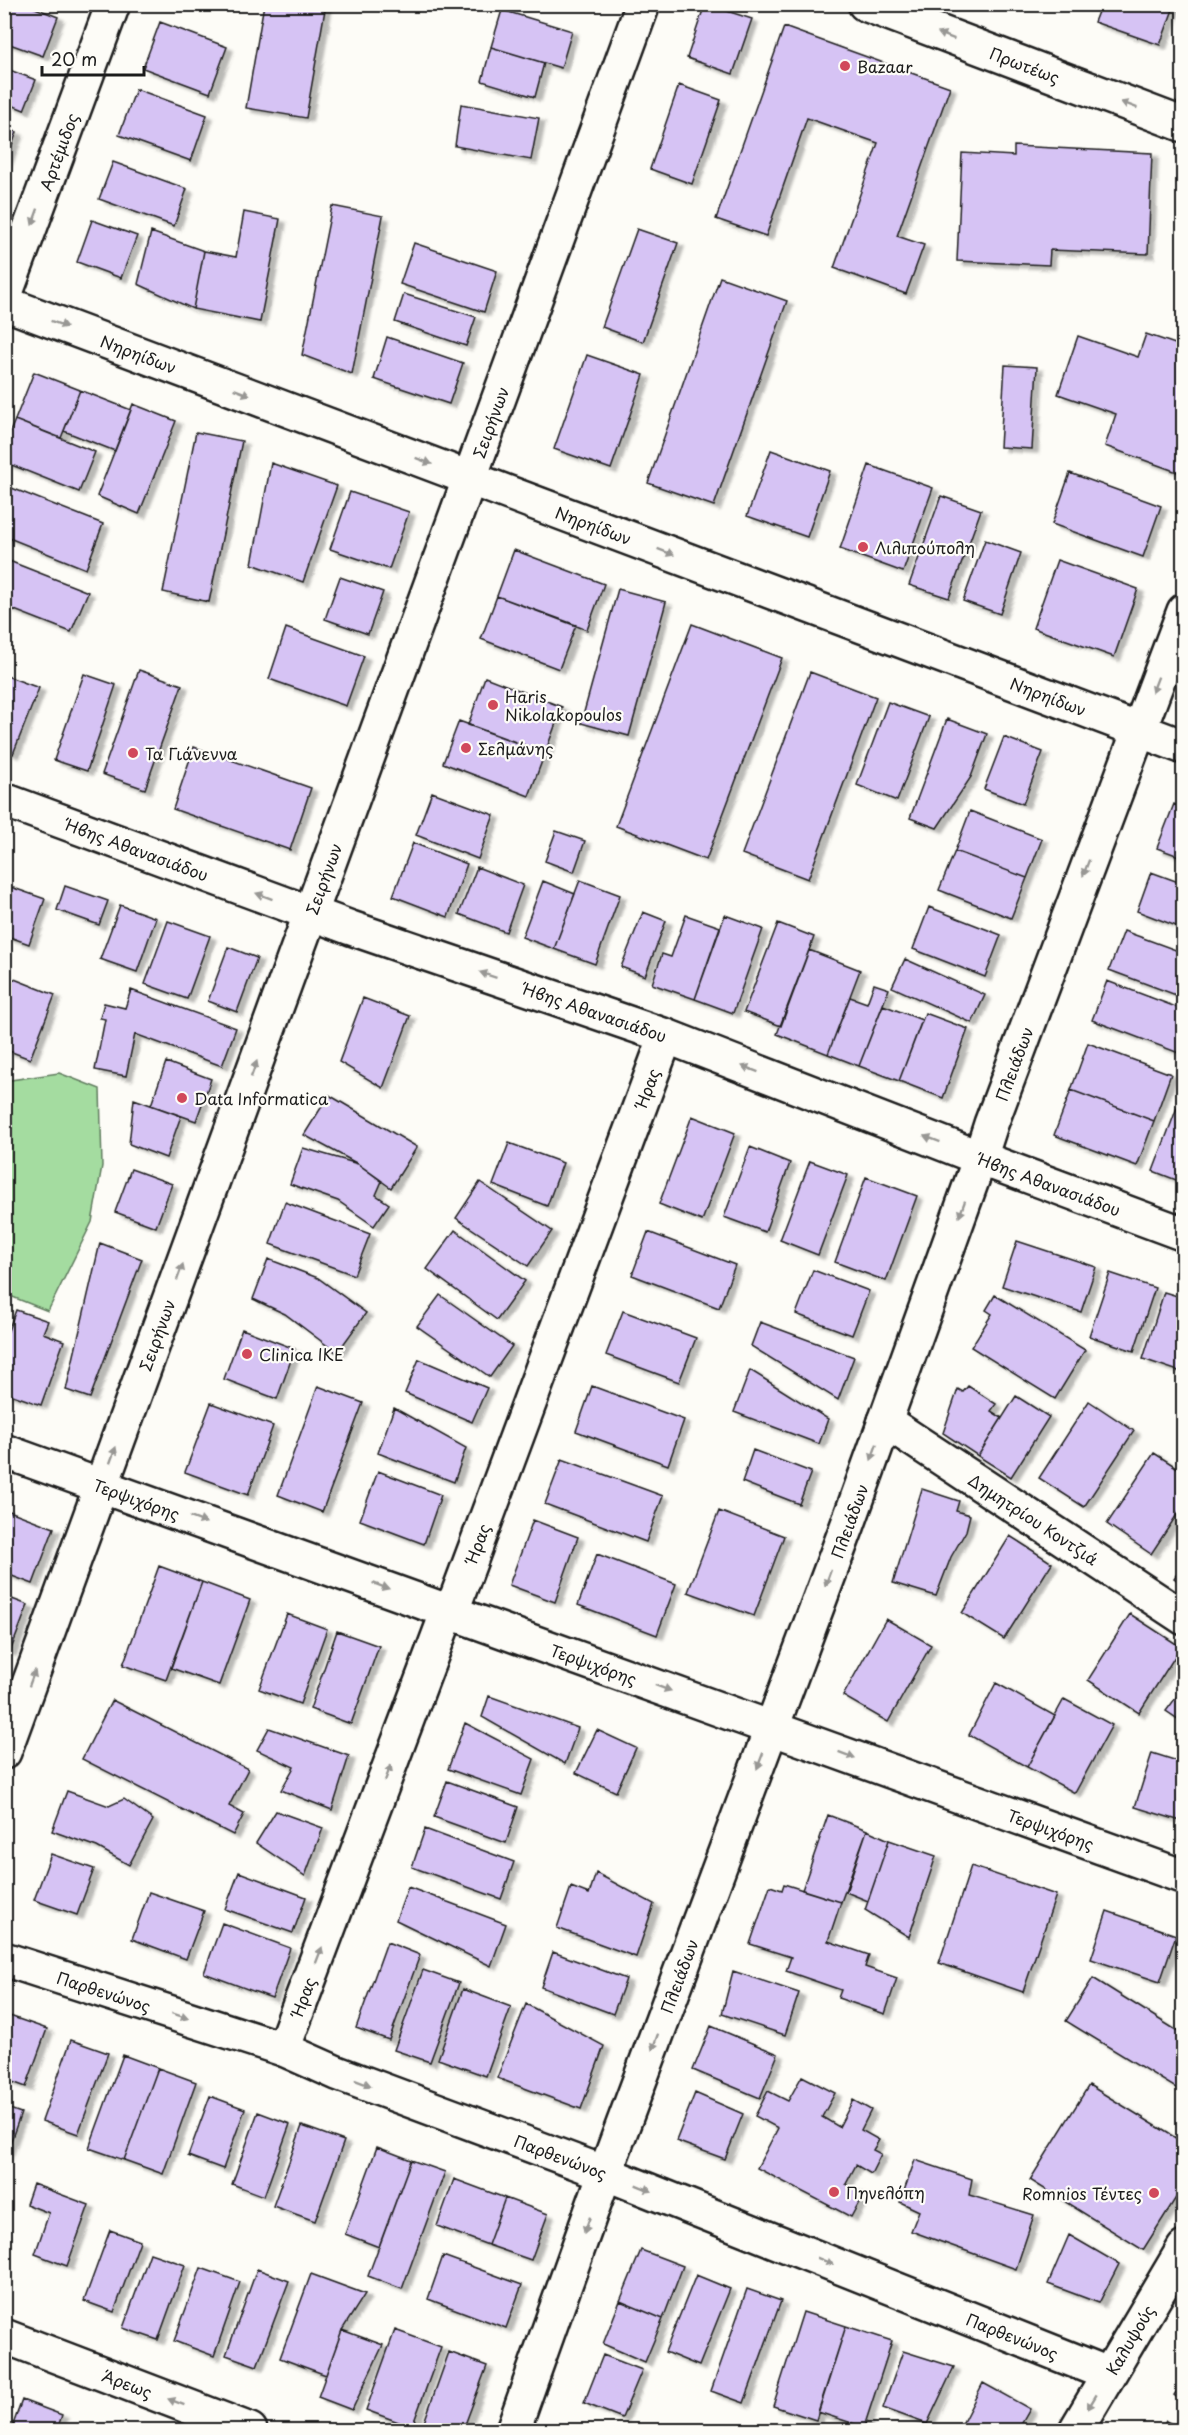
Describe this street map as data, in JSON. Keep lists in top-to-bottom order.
{
  "streets": {
    "street": [
      "Πρωτέως",
      "Αρτέμιδος",
      "Νηρηίδων",
      "Σειρήνων",
      "Ήβης Αθανασιάδου",
      "Πλειάδων",
      "Ήρας",
      "Τερψιχόρης",
      "Δημητρίου Κοντζιά",
      "Παρθενώνος",
      "Καλυψούς",
      "Άρεως"
    ]
  },
  "crossings": [
    ["Νηρηίδων", "Σειρήνων"],
    ["Νηρηίδων", "Πλειάδων"],
    ["Σειρήνων", "Ήβης Αθανασιάδου"],
    ["Σειρήνων", "Τερψιχόρης"],
    ["Ήβης Αθανασιάδου", "Πλειάδων"],
    ["Ήβης Αθανασιάδου", "Ήρας"],
    ["Πλειάδων", "Τερψιχόρης"],
    ["Πλειάδων", "Δημητρίου Κοντζιά"],
    ["Πλειάδων", "Παρθενώνος"],
    ["Ήρας", "Τερψιχόρης"],
    ["Ήρας", "Παρθενώνος"],
    ["Παρθενώνος", "Καλυψούς"]
  ],
  "one_way": [
    "Πρωτέως",
    "Αρτέμιδος",
    "Νηρηίδων",
    "Σειρήνων",
    "Ήβης Αθανασιάδου",
    "Πλειάδων",
    "Ήρας",
    "Τερψιχόρης",
    "Παρθενώνος",
    "Άρεως"
  ],
  "places": [
    "Bazaar",
    "Λιλιπούπολη",
    "Haris Nikolakopoulos",
    "Σελμάνης",
    "Τα Γιάνεννα",
    "Data Informatica",
    "Clinica ΙΚΕ",
    "Πηνελόπη",
    "Romnios Τέντες"
  ],
  "scale_bar": "20 m"
}
